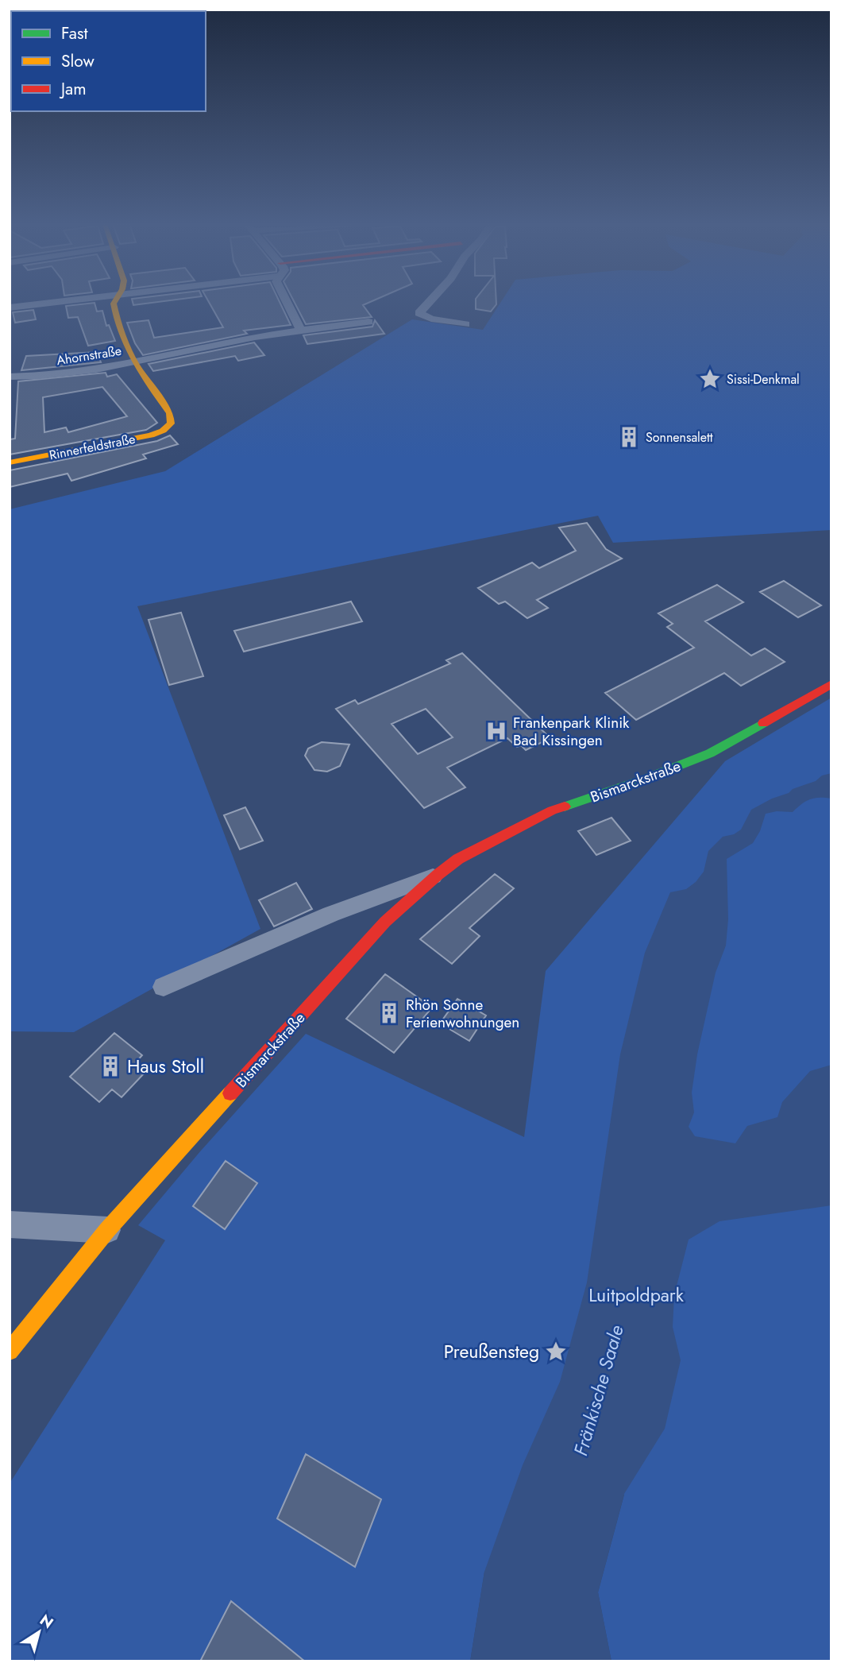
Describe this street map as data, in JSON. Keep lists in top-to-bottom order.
{
  "streets": {
    "street": ["Ahornstraße", "Rinnerfeldstraße", "Bismarckstraße"]
  },
  "crossings": [
    ["Ahornstraße", "Rinnerfeldstraße"]
  ],
  "water": ["Fränkische Saale"],
  "parks": ["Luitpoldpark"],
  "places": {
    "place": ["Sissi-Denkmal", "Preußensteg"],
    "building": ["Sonnensalett", "Rhön Sonne Ferienwohnungen", "Haus Stoll"],
    "hospital": ["Frankenpark Klinik Bad Kissingen"]
  },
  "legend": ["Fast", "Slow", "Jam"],
  "north": "top right"
}
